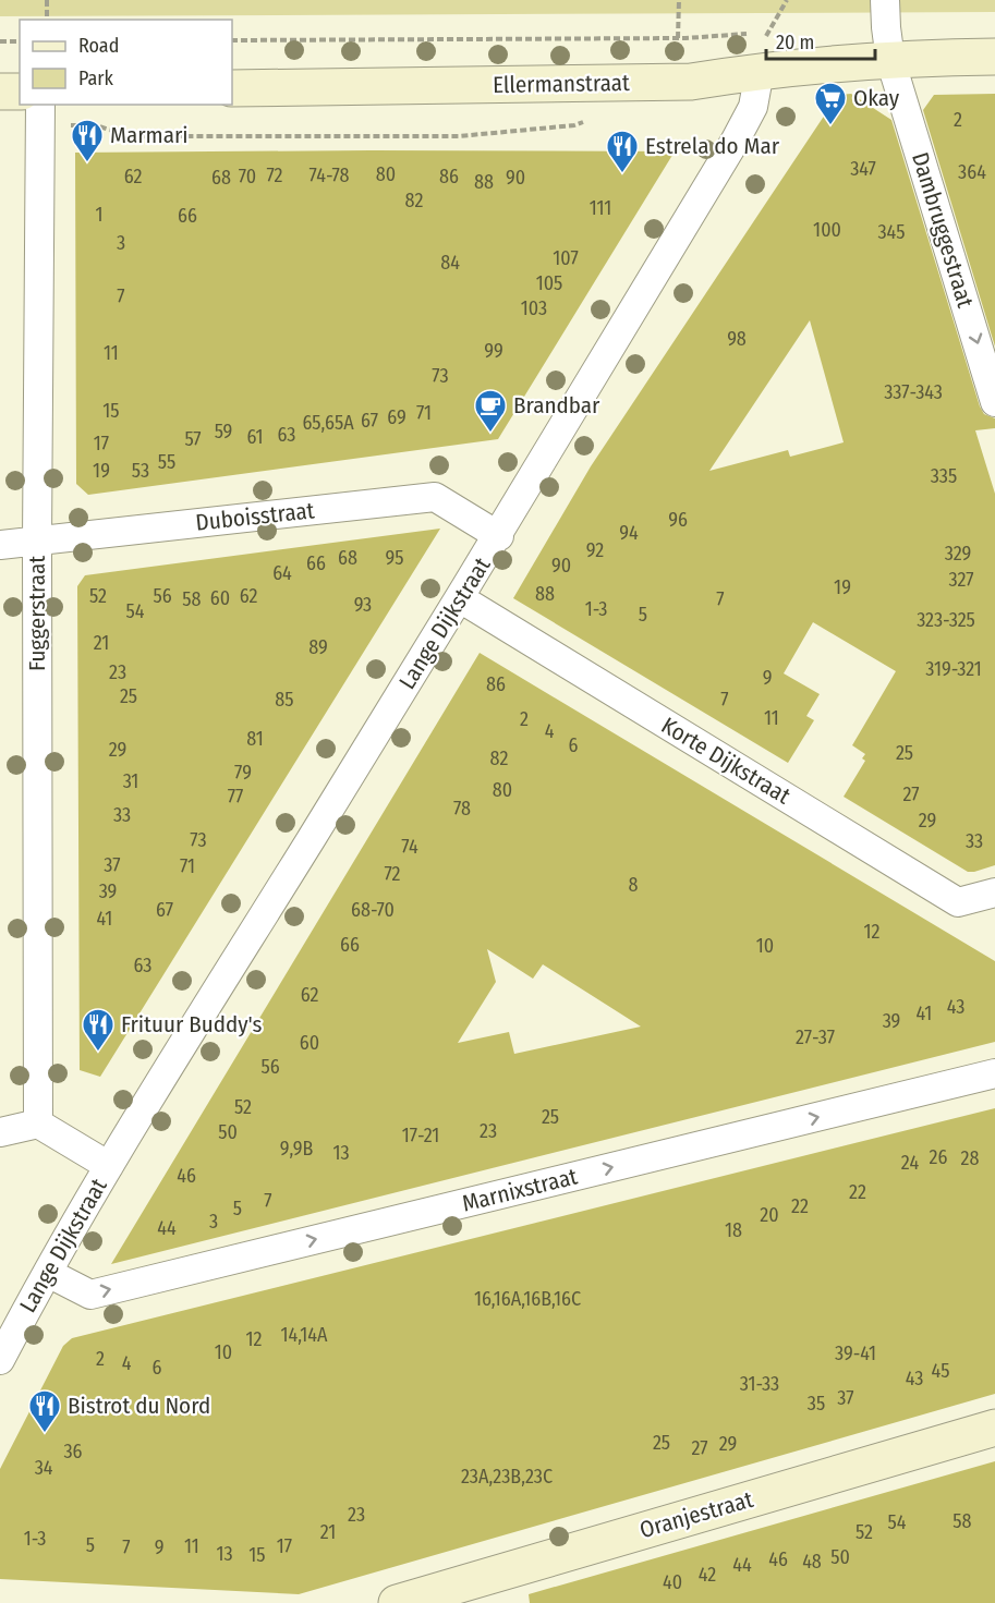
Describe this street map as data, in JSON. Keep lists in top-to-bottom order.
{
  "streets": {
    "street": [
      "Ellermanstraat",
      "Dambruggestraat",
      "Duboisstraat",
      "Fuggerstraat",
      "Lange Dijkstraat",
      "Korte Dijkstraat",
      "Marnixstraat",
      "Oranjestraat"
    ]
  },
  "crossings": [
    ["Ellermanstraat", "Dambruggestraat"],
    ["Ellermanstraat", "Lange Dijkstraat"],
    ["Duboisstraat", "Fuggerstraat"],
    ["Duboisstraat", "Lange Dijkstraat"],
    ["Fuggerstraat", "Lange Dijkstraat"],
    ["Lange Dijkstraat", "Korte Dijkstraat"],
    ["Lange Dijkstraat", "Marnixstraat"]
  ],
  "one_way": ["Dambruggestraat", "Marnixstraat"],
  "places": {
    "supermarket": ["Okay"],
    "restaurant": [
      "Marmari",
      "Estrela do Mar",
      "Frituur Buddy's",
      "Bistrot du Nord"
    ],
    "cafe": ["Brandbar"]
  },
  "house_numbers": [
    "2",
    "347",
    "364",
    "80",
    "72",
    "74-78",
    "62",
    "70",
    "86",
    "68",
    "90",
    "88",
    "82",
    "111",
    "1",
    "66",
    "100",
    "345",
    "3",
    "107",
    "84",
    "105",
    "7",
    "103",
    "98",
    "99",
    "11",
    "73",
    "337-343",
    "15",
    "71",
    "69",
    "67",
    "65,65A",
    "59",
    "63",
    "61",
    "57",
    "17",
    "55",
    "19",
    "53",
    "335",
    "96",
    "94",
    "92",
    "329",
    "68",
    "95",
    "66",
    "90",
    "64",
    "327",
    "19",
    "88",
    "52",
    "56",
    "62",
    "60",
    "58",
    "7",
    "93",
    "1-3",
    "54",
    "5",
    "323-325",
    "21",
    "89",
    "319-321",
    "23",
    "9",
    "86",
    "25",
    "85",
    "7",
    "11",
    "2",
    "4",
    "81",
    "6",
    "29",
    "25",
    "82",
    "79",
    "31",
    "80",
    "27",
    "77",
    "78",
    "33",
    "29",
    "73",
    "33",
    "74",
    "37",
    "71",
    "72",
    "8",
    "39",
    "67",
    "68-70",
    "41",
    "12",
    "66",
    "10",
    "63",
    "62",
    "43",
    "41",
    "39",
    "27-37",
    "60",
    "56",
    "52",
    "25",
    "23",
    "50",
    "17-21",
    "9,9B",
    "13",
    "26",
    "28",
    "24",
    "46",
    "22",
    "7",
    "22",
    "5",
    "20",
    "3",
    "44",
    "18",
    "16,16A,16B,16C",
    "14,14A",
    "12",
    "10",
    "39-41",
    "2",
    "4",
    "6",
    "45",
    "43",
    "31-33",
    "37",
    "35",
    "25",
    "29",
    "27",
    "36",
    "34",
    "23A,23B,23C",
    "23",
    "58",
    "54",
    "21",
    "52",
    "1-3",
    "5",
    "11",
    "17",
    "7",
    "9",
    "13",
    "15",
    "50",
    "46",
    "48",
    "44",
    "42",
    "40"
  ],
  "legend": ["Road", "Park"],
  "scale_bar": "20 m"
}
